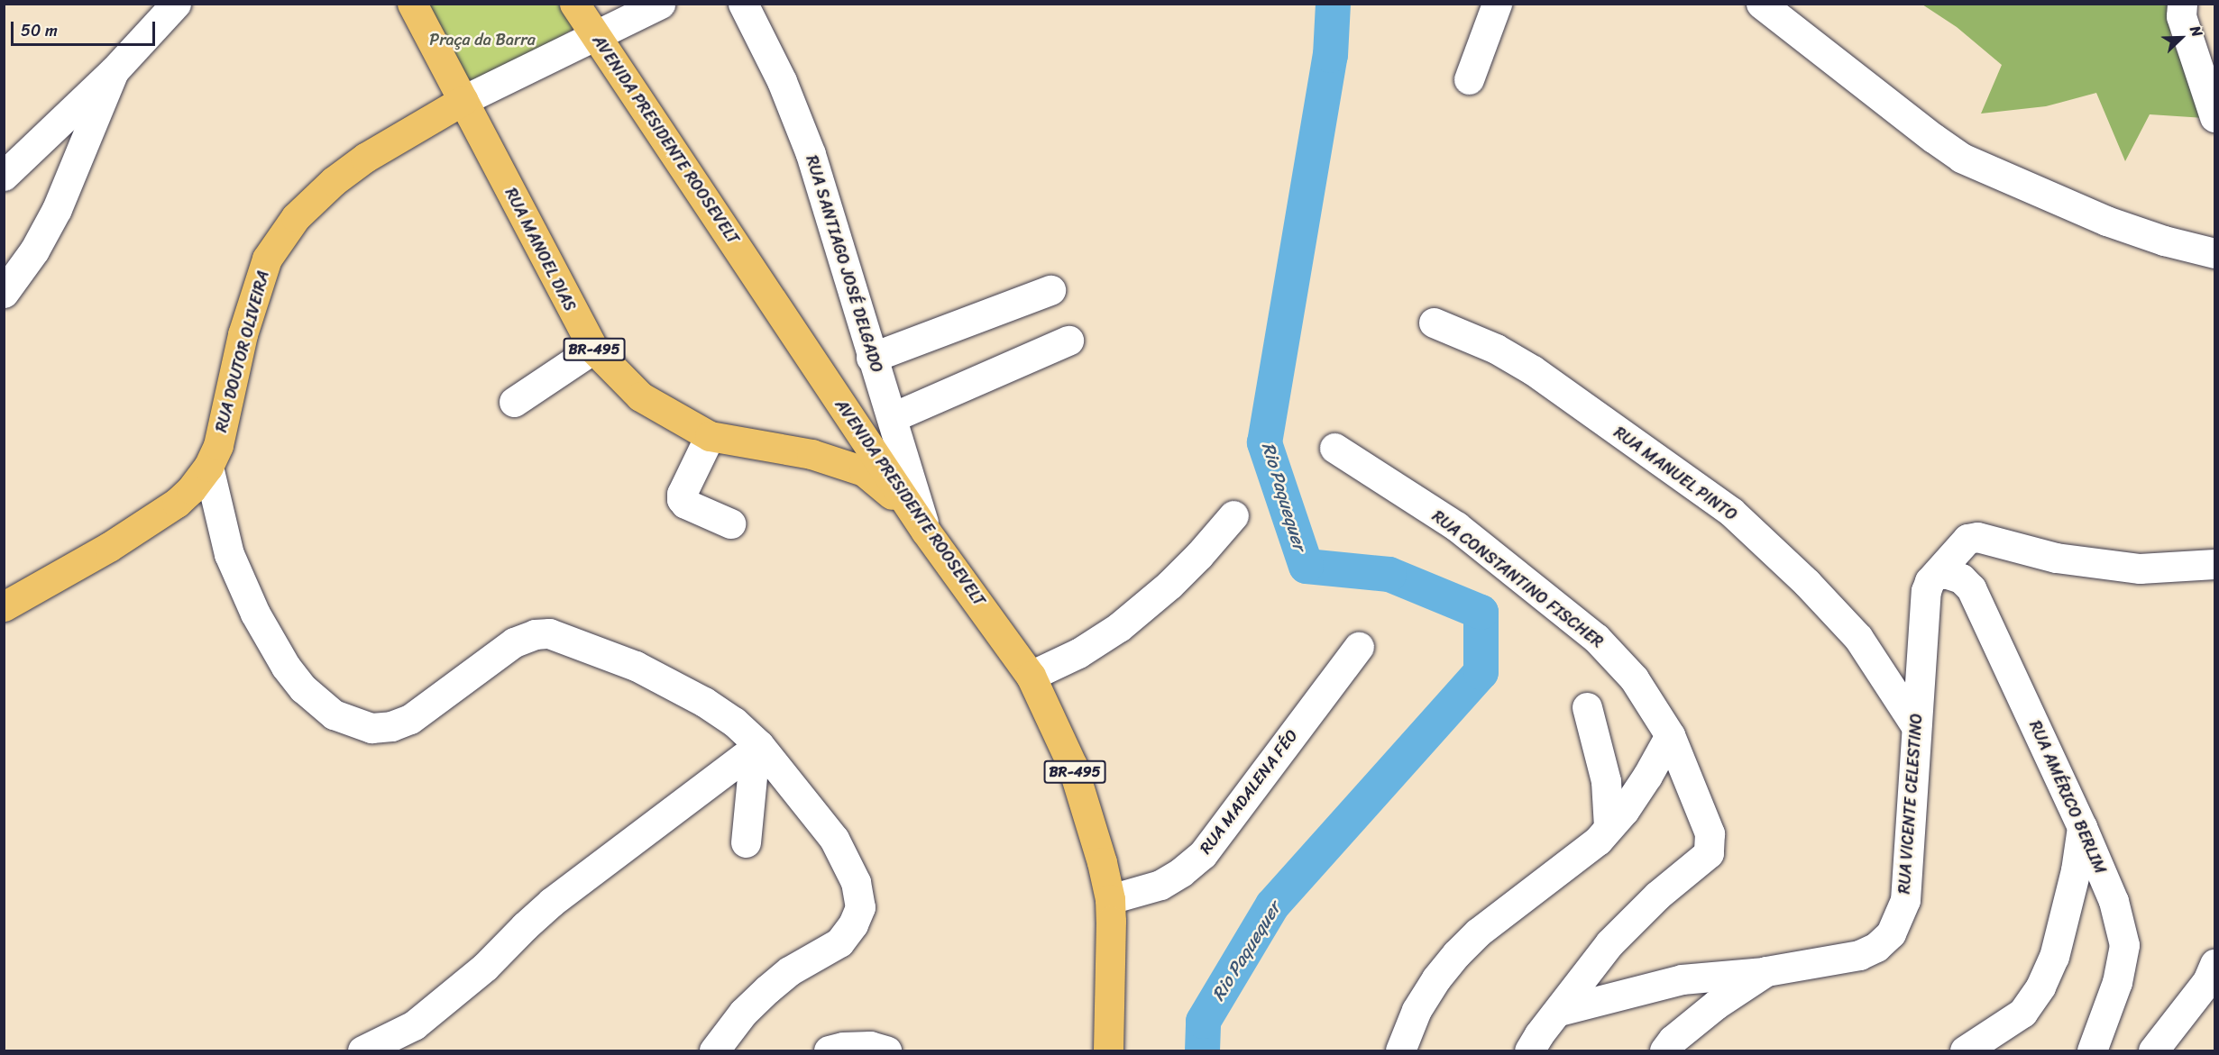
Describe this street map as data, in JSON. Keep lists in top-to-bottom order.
{
  "streets": {
    "main road": [
      "AVENIDA PRESIDENTE ROOSEVELT",
      "RUA MANOEL DIAS",
      "BR-495",
      "RUA DOUTOR OLIVEIRA"
    ],
    "street": [
      "RUA SANTIAGO JOSÉ DELGADO",
      "RUA MANUEL PINTO",
      "RUA CONSTANTINO FISCHER",
      "RUA MADALENA FÉO",
      "RUA AMÉRICO BERLIM",
      "RUA VICENTE CELESTINO"
    ]
  },
  "crossings": [
    ["AVENIDA PRESIDENTE ROOSEVELT", "RUA MANOEL DIAS"],
    ["AVENIDA PRESIDENTE ROOSEVELT", "RUA SANTIAGO JOSÉ DELGADO"],
    ["AVENIDA PRESIDENTE ROOSEVELT", "RUA DOUTOR OLIVEIRA"],
    ["AVENIDA PRESIDENTE ROOSEVELT", "RUA MADALENA FÉO"],
    ["RUA MANOEL DIAS", "RUA SANTIAGO JOSÉ DELGADO"],
    ["RUA MANOEL DIAS", "RUA DOUTOR OLIVEIRA"],
    ["RUA MANUEL PINTO", "RUA VICENTE CELESTINO"],
    ["RUA CONSTANTINO FISCHER", "RUA VICENTE CELESTINO"],
    ["RUA AMÉRICO BERLIM", "RUA VICENTE CELESTINO"]
  ],
  "water": ["Rio Paquequer"],
  "parks": ["Praça da Barra"],
  "scale_bar": "50 m",
  "north": "top right"
}
